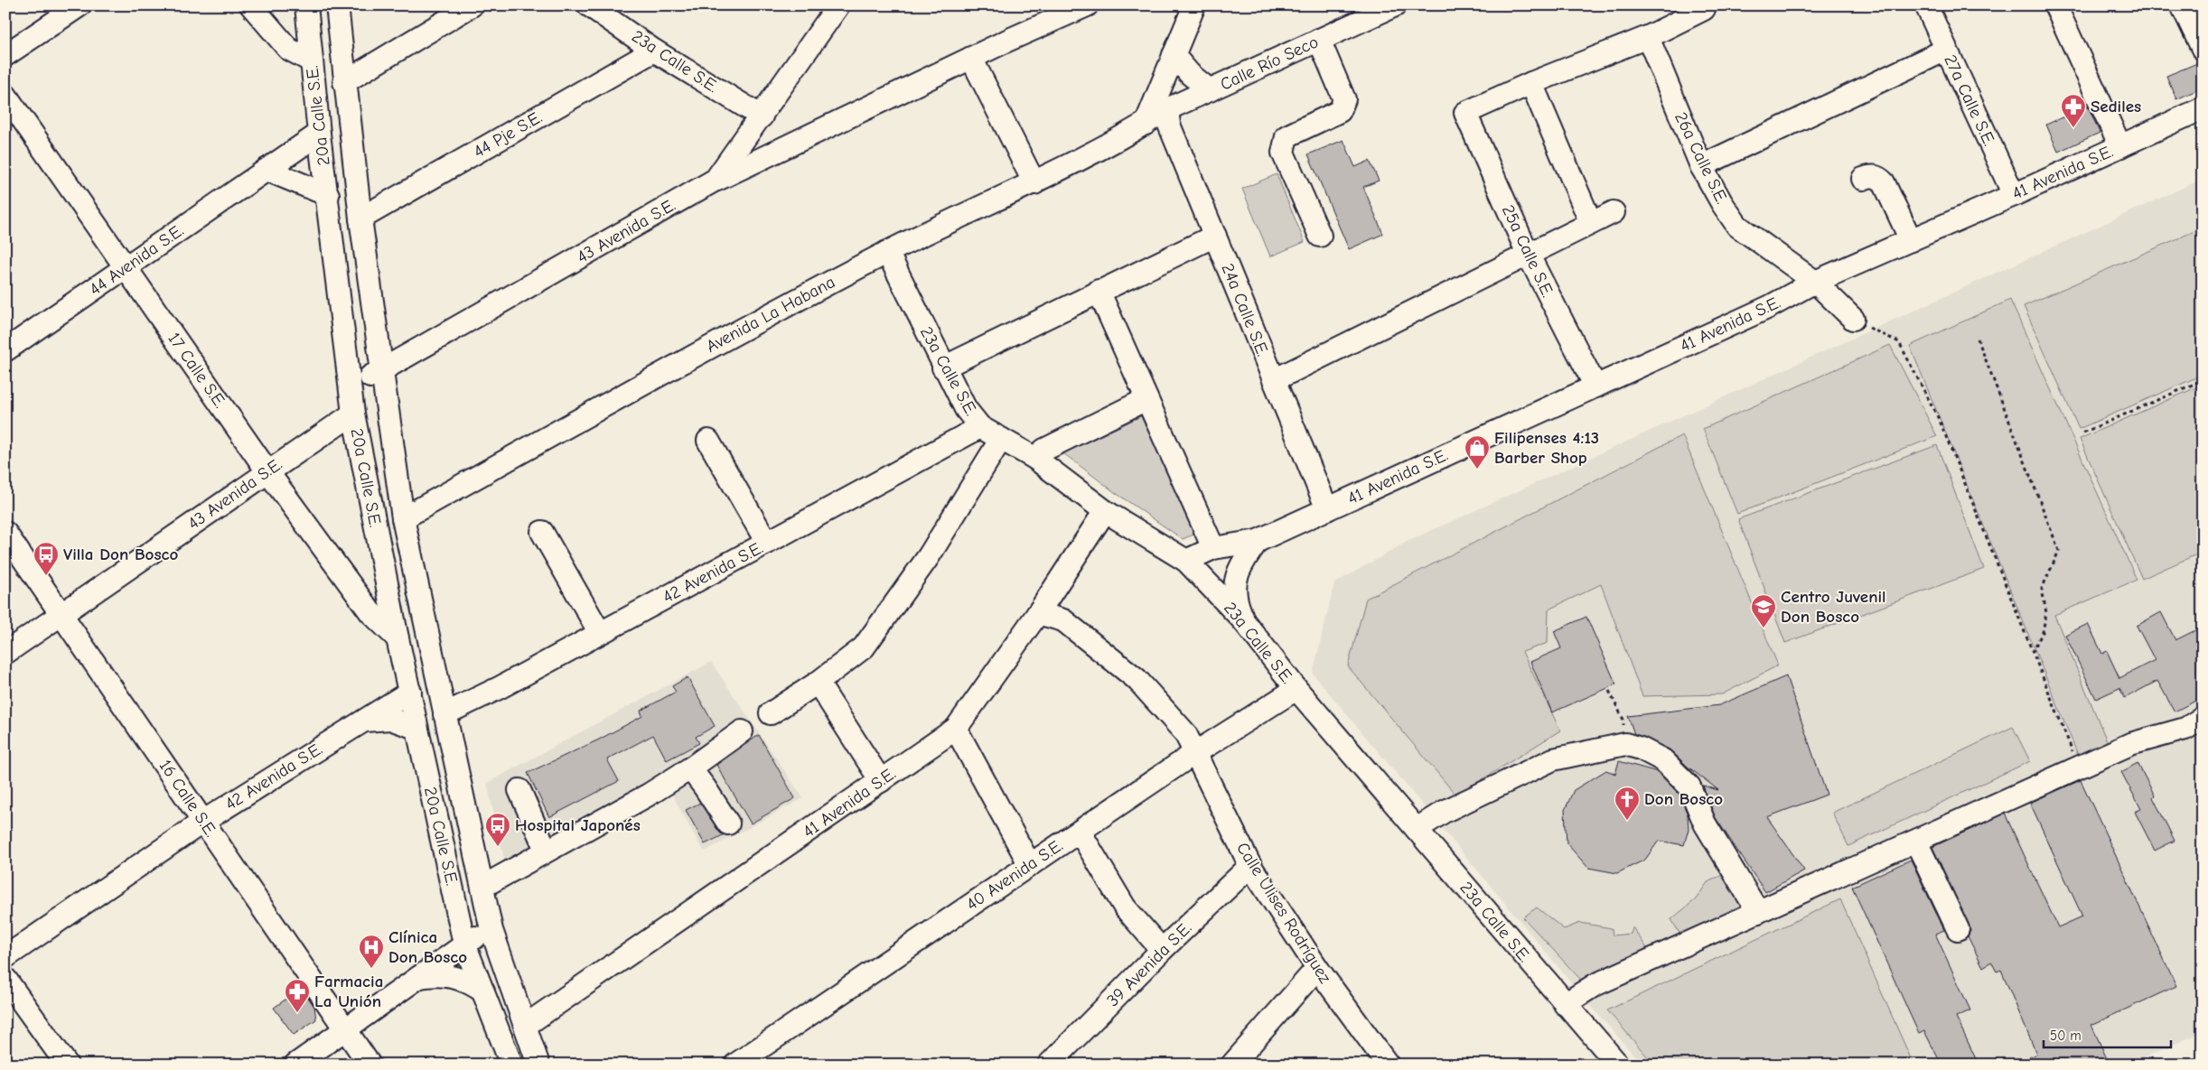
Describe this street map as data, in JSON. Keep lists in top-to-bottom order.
{
  "streets": {
    "street": [
      "23a Calle S.E.",
      "Calle Río Seco",
      "27a Calle S.E.",
      "20a Calle S.E.",
      "44 Pje S.E.",
      "26a Calle S.E.",
      "41 Avenida S.E.",
      "43 Avenida S.E.",
      "25a Calle S.E.",
      "44 Avenida S.E.",
      "24a Calle S.E.",
      "Avenida La Habana",
      "17 Calle S.E.",
      "42 Avenida S.E.",
      "16 Calle S.E.",
      "40 Avenida S.E.",
      "Calle Ulises Rodríguez",
      "39 Avenida S.E."
    ]
  },
  "crossings": [
    ["23a Calle S.E.", "44 Pje S.E."],
    ["23a Calle S.E.", "41 Avenida S.E."],
    ["23a Calle S.E.", "43 Avenida S.E."],
    ["23a Calle S.E.", "Avenida La Habana"],
    ["23a Calle S.E.", "42 Avenida S.E."],
    ["23a Calle S.E.", "40 Avenida S.E."],
    ["Calle Río Seco", "24a Calle S.E."],
    ["Calle Río Seco", "Avenida La Habana"],
    ["27a Calle S.E.", "41 Avenida S.E."],
    ["20a Calle S.E.", "44 Pje S.E."],
    ["20a Calle S.E.", "41 Avenida S.E."],
    ["20a Calle S.E.", "43 Avenida S.E."],
    ["20a Calle S.E.", "44 Avenida S.E."],
    ["20a Calle S.E.", "Avenida La Habana"],
    ["20a Calle S.E.", "17 Calle S.E."],
    ["20a Calle S.E.", "42 Avenida S.E."],
    ["26a Calle S.E.", "41 Avenida S.E."],
    ["41 Avenida S.E.", "25a Calle S.E."],
    ["41 Avenida S.E.", "24a Calle S.E."],
    ["41 Avenida S.E.", "Calle Ulises Rodríguez"],
    ["43 Avenida S.E.", "17 Calle S.E."],
    ["43 Avenida S.E.", "16 Calle S.E."],
    ["44 Avenida S.E.", "17 Calle S.E."],
    ["42 Avenida S.E.", "16 Calle S.E."],
    ["40 Avenida S.E.", "Calle Ulises Rodríguez"],
    ["Calle Ulises Rodríguez", "39 Avenida S.E."]
  ],
  "places": {
    "pharmacy": ["Sediles", "Farmacia La Unión"],
    "shop": ["Filipenses 4:13 Barber Shop"],
    "bus stop": ["Villa Don Bosco", "Hospital Japonés"],
    "school or university": ["Centro Juvenil Don Bosco"],
    "church": ["Don Bosco"],
    "hospital": ["Clínica Don Bosco"]
  },
  "scale_bar": "50 m"
}
